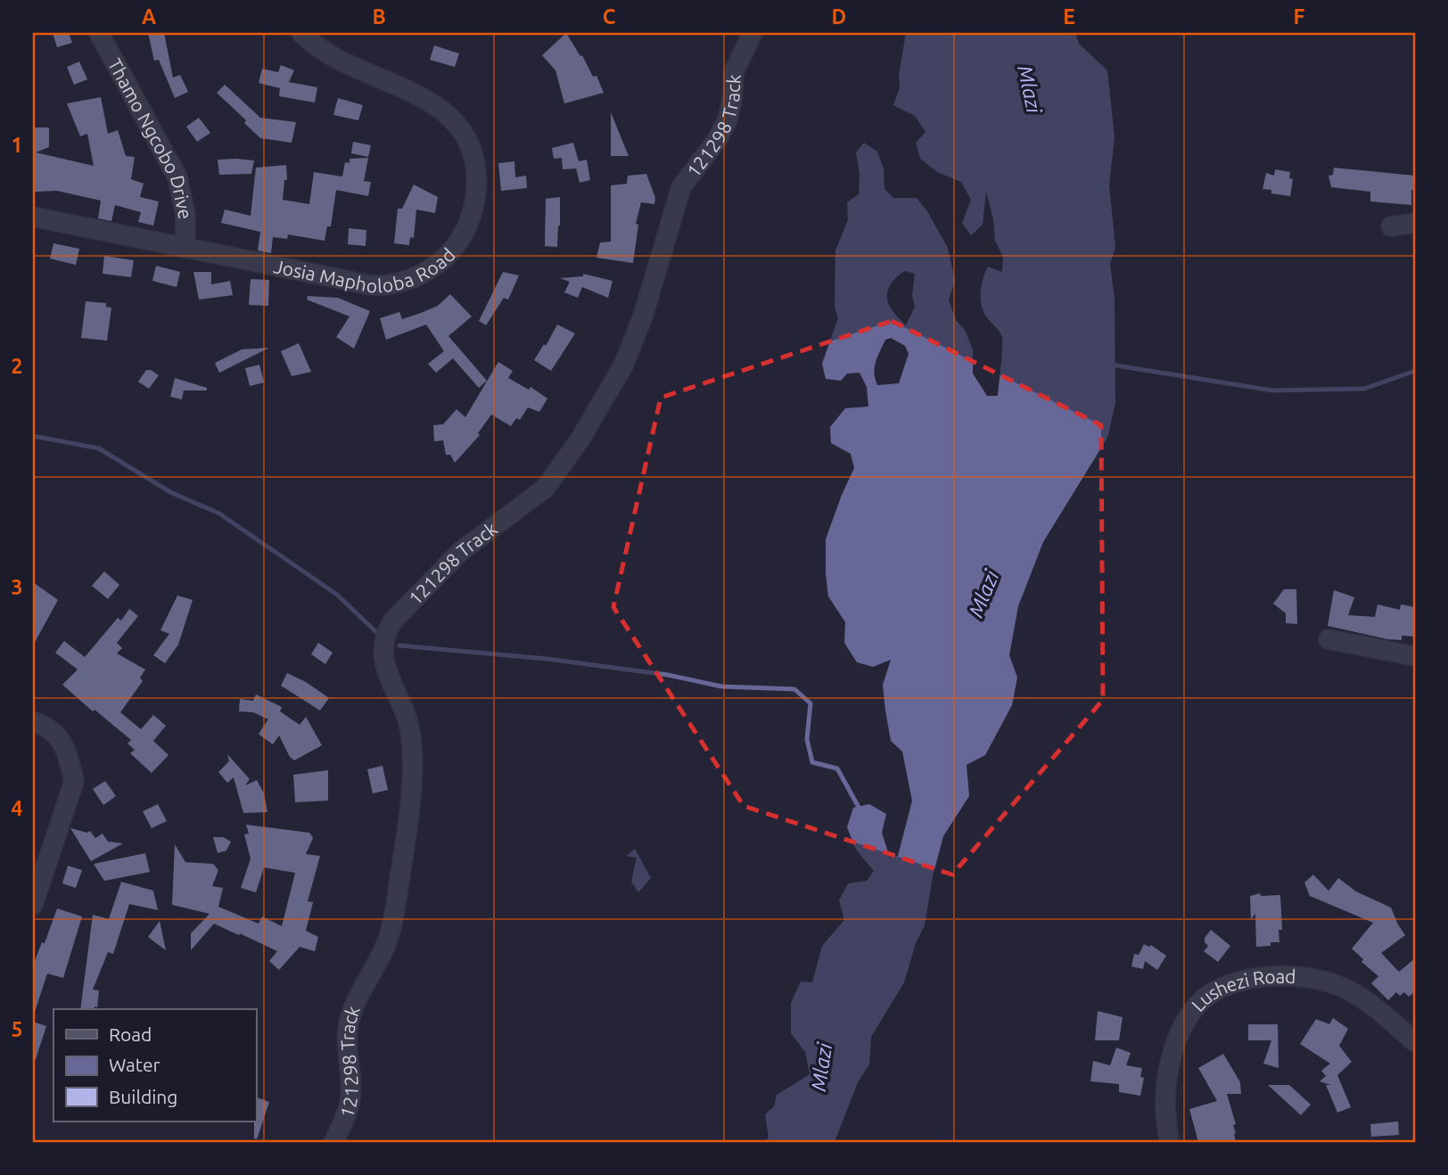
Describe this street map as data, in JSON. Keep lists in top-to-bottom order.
{
  "streets": {
    "street": [
      "121298 Track",
      "Thamo Ngcobo Drive",
      "Josia Mapholoba Road",
      "Lushezi Road"
    ]
  },
  "crossings": [
    ["Thamo Ngcobo Drive", "Josia Mapholoba Road"]
  ],
  "water": ["Mlazi"],
  "legend": ["Road", "Water", "Building"],
  "grid": {
    "columns": [
      "A",
      "B",
      "C",
      "D",
      "E",
      "F"
    ],
    "rows": [
      "1",
      "2",
      "3",
      "4",
      "5"
    ]
  }
}
